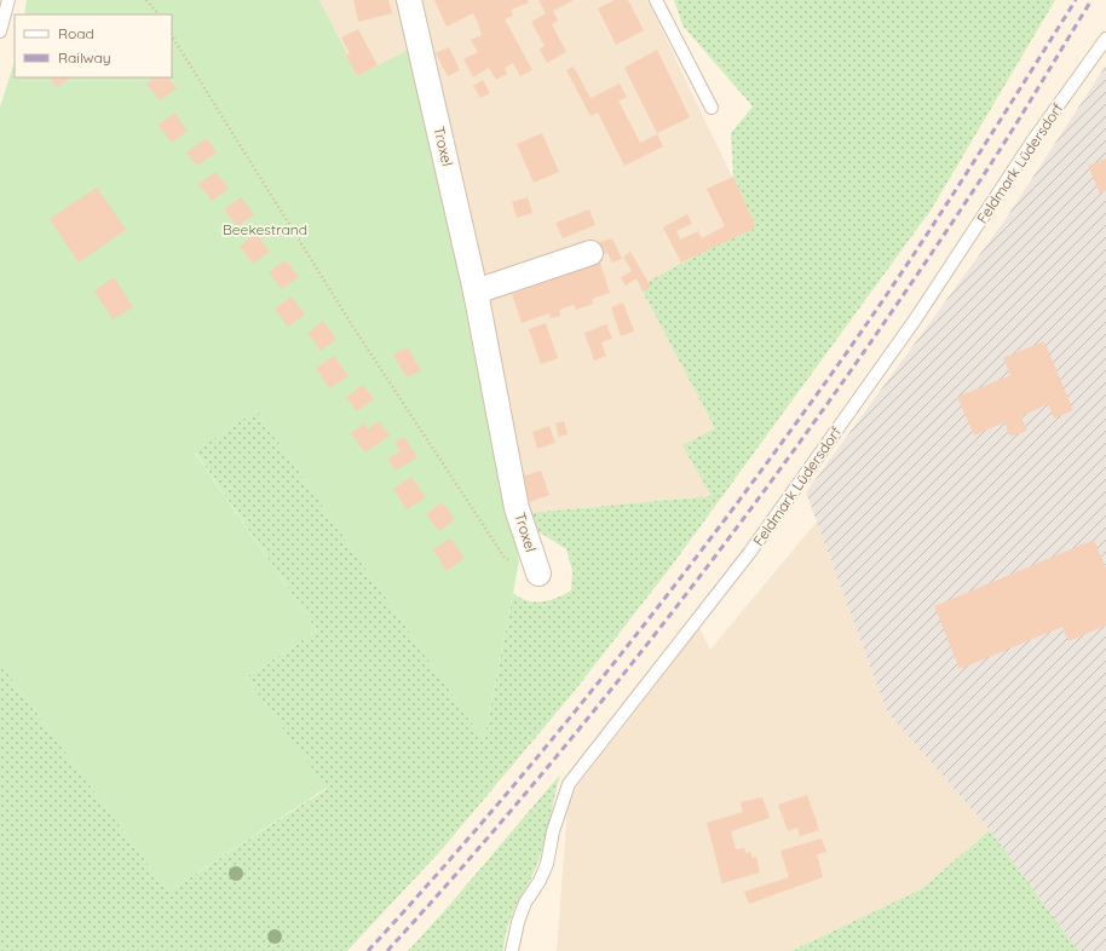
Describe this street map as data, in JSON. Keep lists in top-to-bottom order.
{
  "streets": {
    "street": ["Troxel"],
    "lane": ["Feldmark Lüdersdorf"]
  },
  "parks": ["Beekestrand"],
  "legend": ["Road", "Railway"]
}
